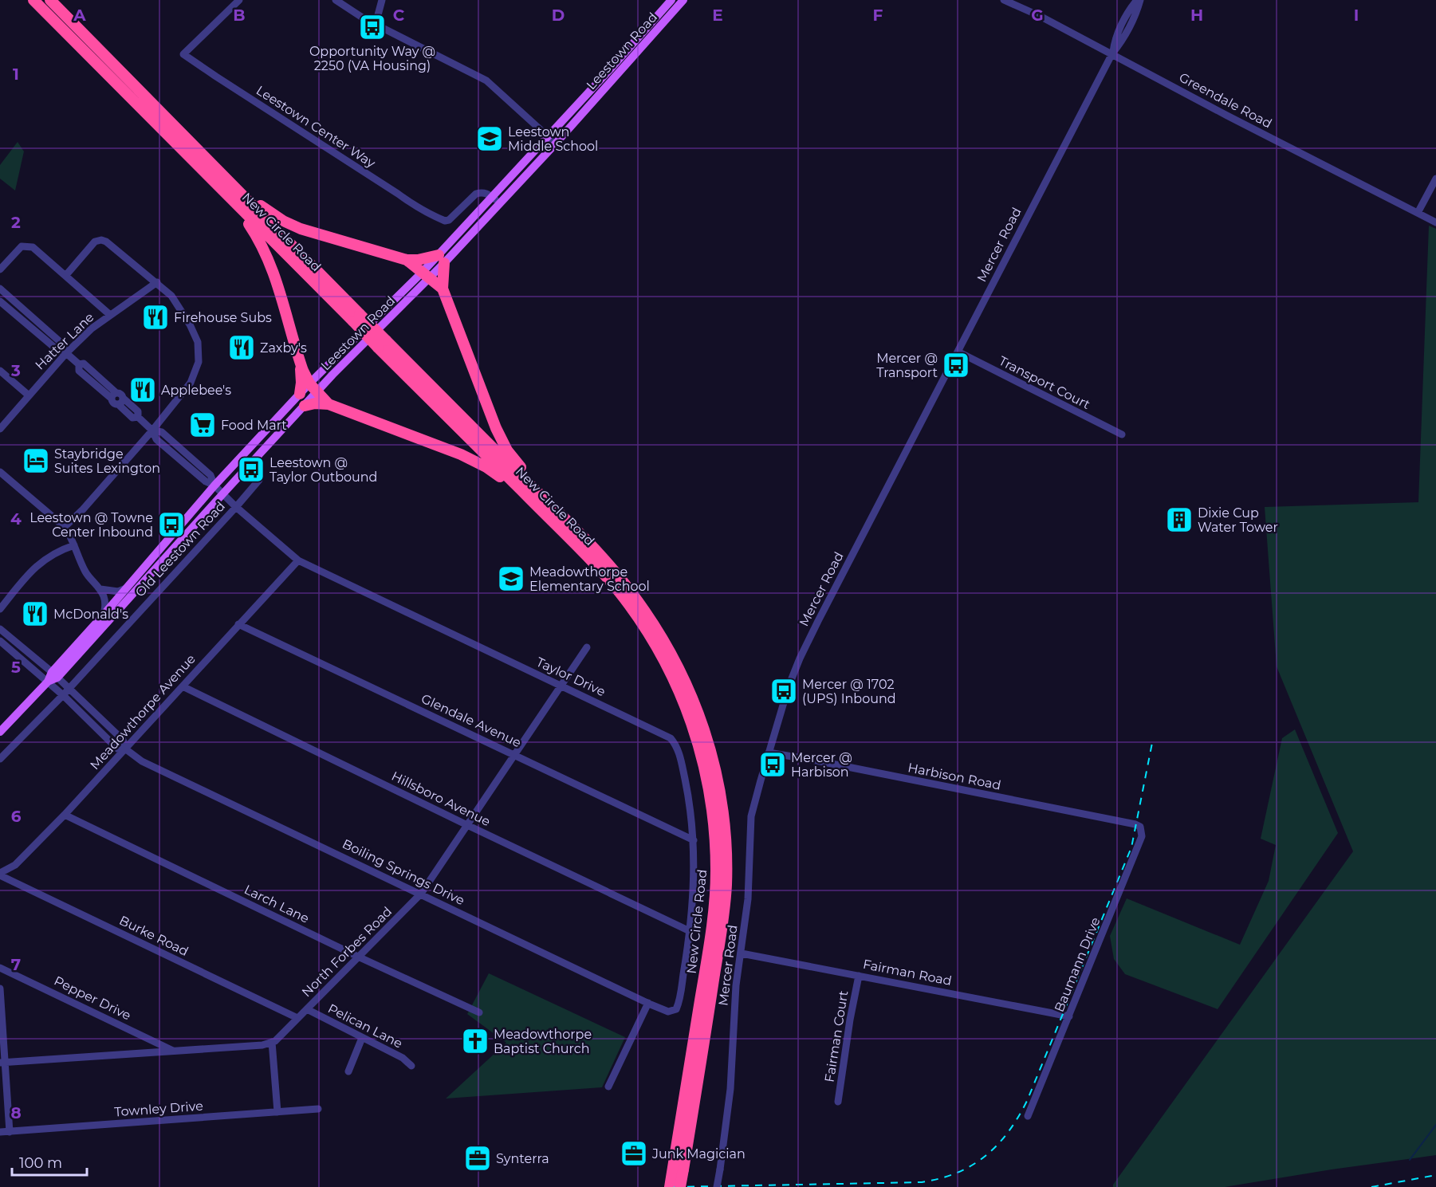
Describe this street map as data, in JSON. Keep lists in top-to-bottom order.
{
  "streets": {
    "highway": ["New Circle Road"],
    "main road": ["Leestown Road"],
    "street": [
      "Greendale Road",
      "Leestown Center Way",
      "Mercer Road",
      "Hatter Lane",
      "Transport Court",
      "Old Leestown Road",
      "Taylor Drive",
      "Meadowthorpe Avenue",
      "Glendale Avenue",
      "Harbison Road",
      "Hillsboro Avenue",
      "Boiling Springs Drive",
      "Larch Lane",
      "Burke Road",
      "North Forbes Road",
      "Baumann Drive",
      "Fairman Road",
      "Pepper Drive",
      "Pelican Lane",
      "Fairman Court",
      "Townley Drive"
    ]
  },
  "crossings": [
    ["Leestown Road", "Leestown Center Way"],
    ["Leestown Road", "Taylor Drive"],
    ["Leestown Road", "Boiling Springs Drive"],
    ["Greendale Road", "Mercer Road"],
    ["Mercer Road", "Transport Court"],
    ["Mercer Road", "Harbison Road"],
    ["Mercer Road", "Fairman Road"],
    ["Hatter Lane", "Taylor Drive"],
    ["Old Leestown Road", "Taylor Drive"],
    ["Old Leestown Road", "Boiling Springs Drive"],
    ["Taylor Drive", "Meadowthorpe Avenue"],
    ["Taylor Drive", "Glendale Avenue"],
    ["Taylor Drive", "Hillsboro Avenue"],
    ["Taylor Drive", "Boiling Springs Drive"],
    ["Taylor Drive", "North Forbes Road"],
    ["Meadowthorpe Avenue", "Glendale Avenue"],
    ["Meadowthorpe Avenue", "Hillsboro Avenue"],
    ["Meadowthorpe Avenue", "Boiling Springs Drive"],
    ["Meadowthorpe Avenue", "Larch Lane"],
    ["Meadowthorpe Avenue", "Burke Road"],
    ["Glendale Avenue", "North Forbes Road"],
    ["Harbison Road", "Baumann Drive"],
    ["Hillsboro Avenue", "North Forbes Road"],
    ["Boiling Springs Drive", "North Forbes Road"],
    ["Larch Lane", "North Forbes Road"],
    ["Burke Road", "North Forbes Road"],
    ["North Forbes Road", "Pelican Lane"],
    ["Baumann Drive", "Fairman Road"],
    ["Fairman Road", "Fairman Court"]
  ],
  "places": {
    "bus stop": [
      "Opportunity Way @ 2250 (VA Housing)",
      "Mercer @ Transport",
      "Leestown @ Taylor Outbound",
      "Leestown @ Towne Center Inbound",
      "Mercer @ 1702 (UPS) Inbound",
      "Mercer @ Harbison"
    ],
    "school or university": ["Leestown Middle School", "Meadowthorpe Elementary School"],
    "restaurant": [
      "Firehouse Subs",
      "Zaxby's",
      "Applebee's",
      "McDonald's"
    ],
    "supermarket": ["Food Mart"],
    "hotel": ["Staybridge Suites Lexington"],
    "building": ["Dixie Cup Water Tower"],
    "church": ["Meadowthorpe Baptist Church"],
    "office": ["Junk Magician", "Synterra"]
  },
  "scale_bar": "100 m",
  "grid": {
    "columns": [
      "A",
      "B",
      "C",
      "D",
      "E",
      "F",
      "G",
      "H",
      "I"
    ],
    "rows": [
      "1",
      "2",
      "3",
      "4",
      "5",
      "6",
      "7",
      "8"
    ]
  }
}
